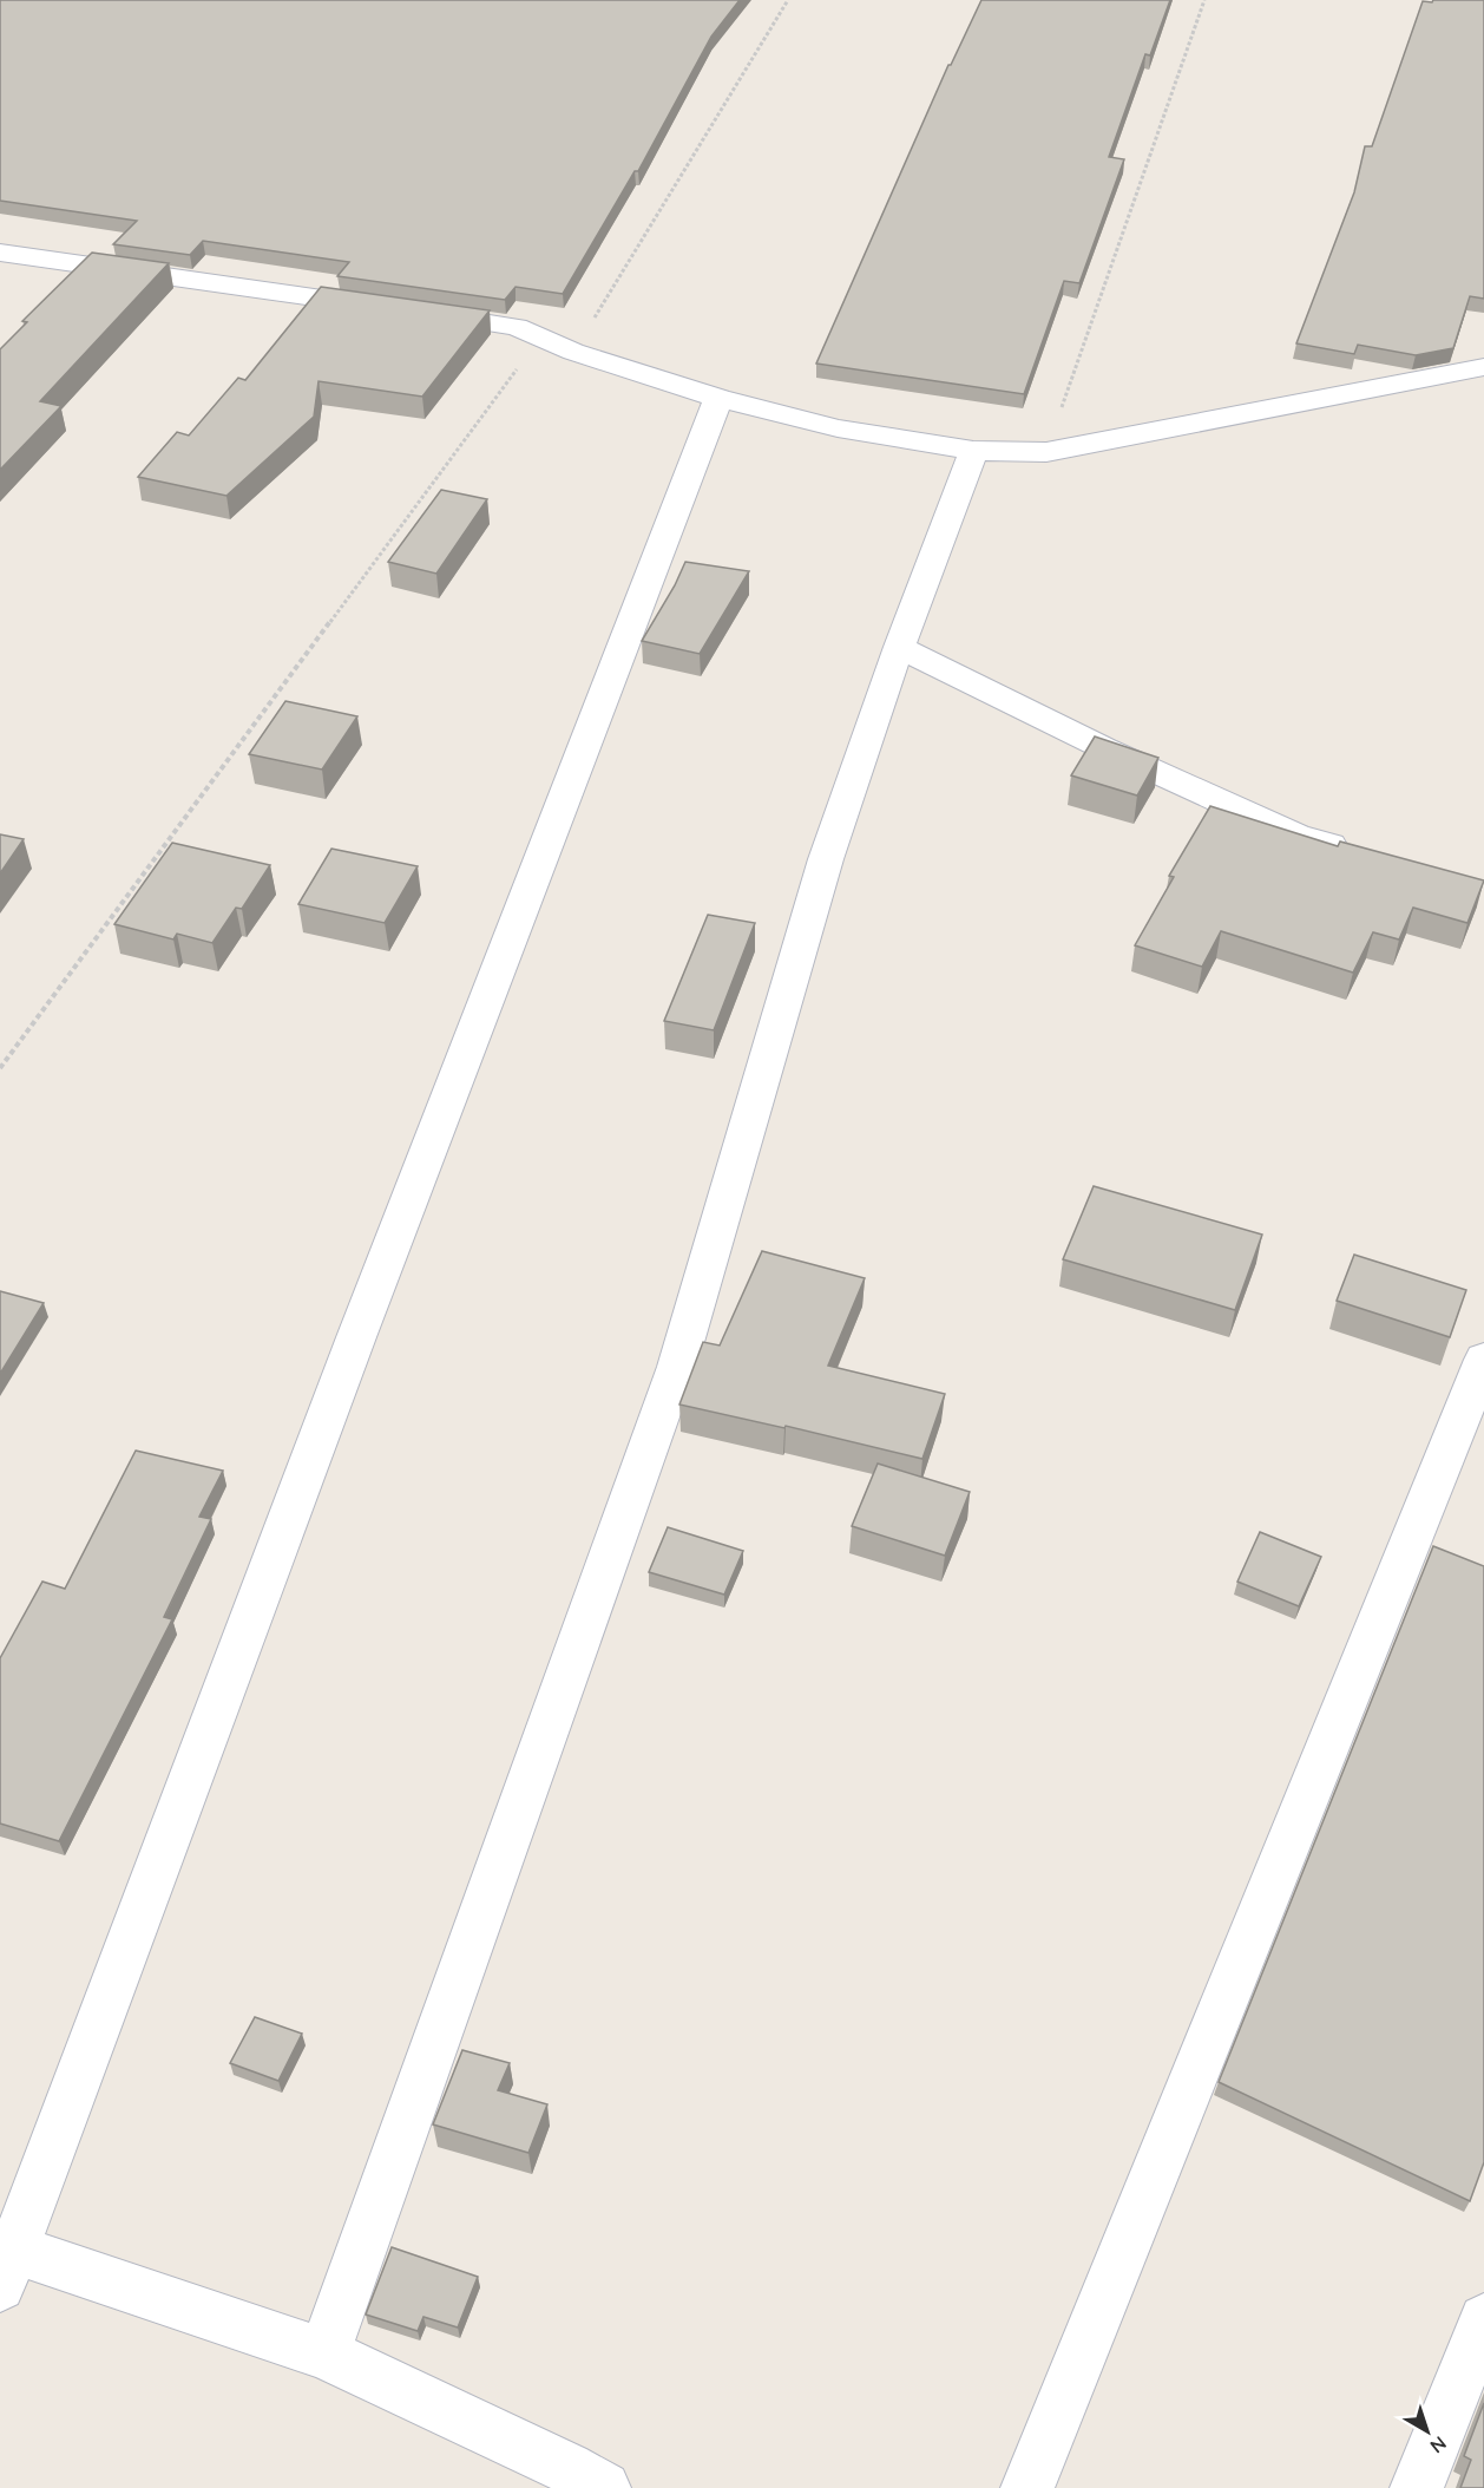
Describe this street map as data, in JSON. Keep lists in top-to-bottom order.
{
  "north": "bottom right"
}
